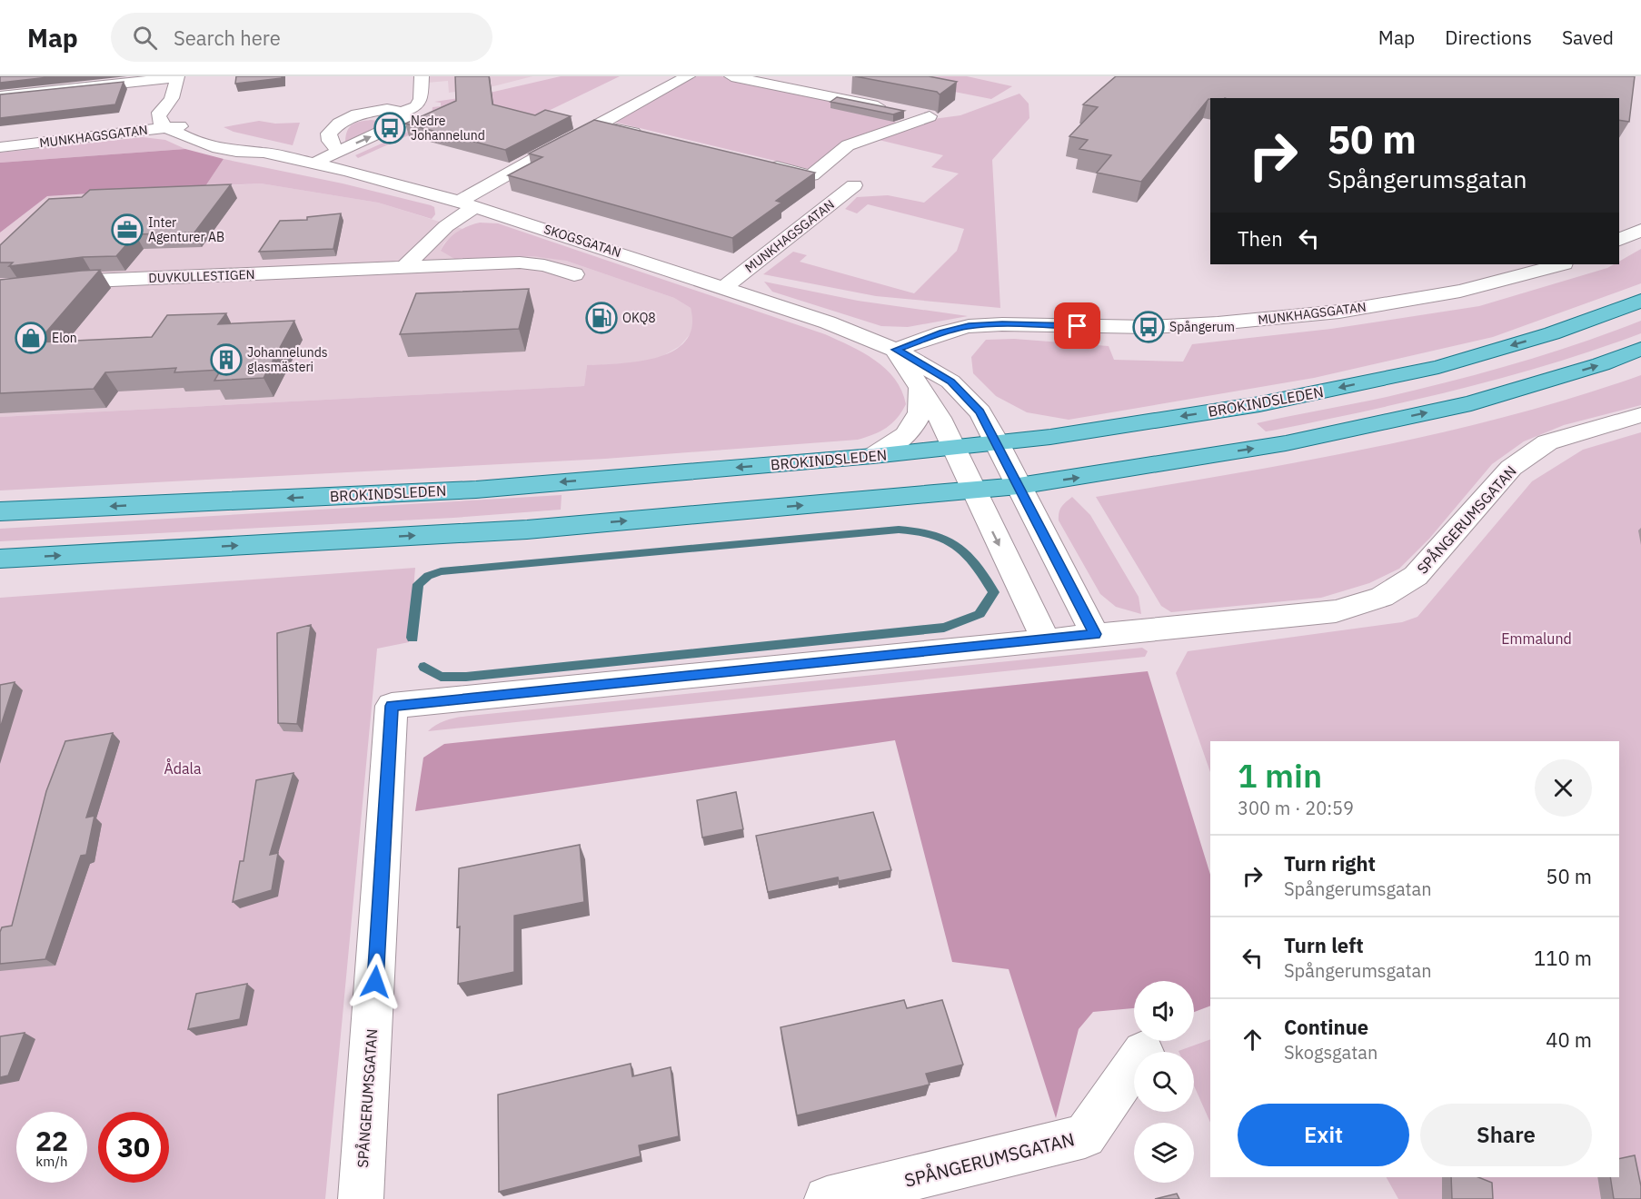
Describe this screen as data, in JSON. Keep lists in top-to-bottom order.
{
  "streets": {
    "main road": ["BROKINDSLEDEN"],
    "street": [
      "MUNKHAGSGATAN",
      "SKOGSGATAN",
      "DUVKULLESTIGEN",
      "SPÅNGERUMSGATAN"
    ]
  },
  "crossings": [
    ["MUNKHAGSGATAN", "SKOGSGATAN"],
    ["SKOGSGATAN", "BROKINDSLEDEN"]
  ],
  "parks": ["Emmalund", "Ådala"],
  "places": {
    "bus stop": ["Nedre Johannelund", "Spångerum"],
    "office": ["Inter Agenturer AB"],
    "fuel station": ["OKQ8"],
    "shop": ["Elon"],
    "building": ["Johannelunds glasmästeri"]
  },
  "page": {
    "header": "Map",
    "search": "Search here",
    "nav": ["Map", "Directions", "Saved"],
    "turn": ["50 m", "Spångerumsgatan"],
    "then": "Then",
    "heading": ["1 min", "300 m · 20:59"],
    "list": [
      {
        "name": "Turn right",
        "note": "Spångerumsgatan",
        "value": "50 m"
      },
      {
        "name": "Turn left",
        "note": "Spångerumsgatan",
        "value": "110 m"
      },
      {
        "name": "Continue",
        "note": "Skogsgatan",
        "value": "40 m"
      }
    ],
    "buttons": ["Exit", "Share"],
    "speed": "22 km/h",
    "limit": "30"
  }
}
